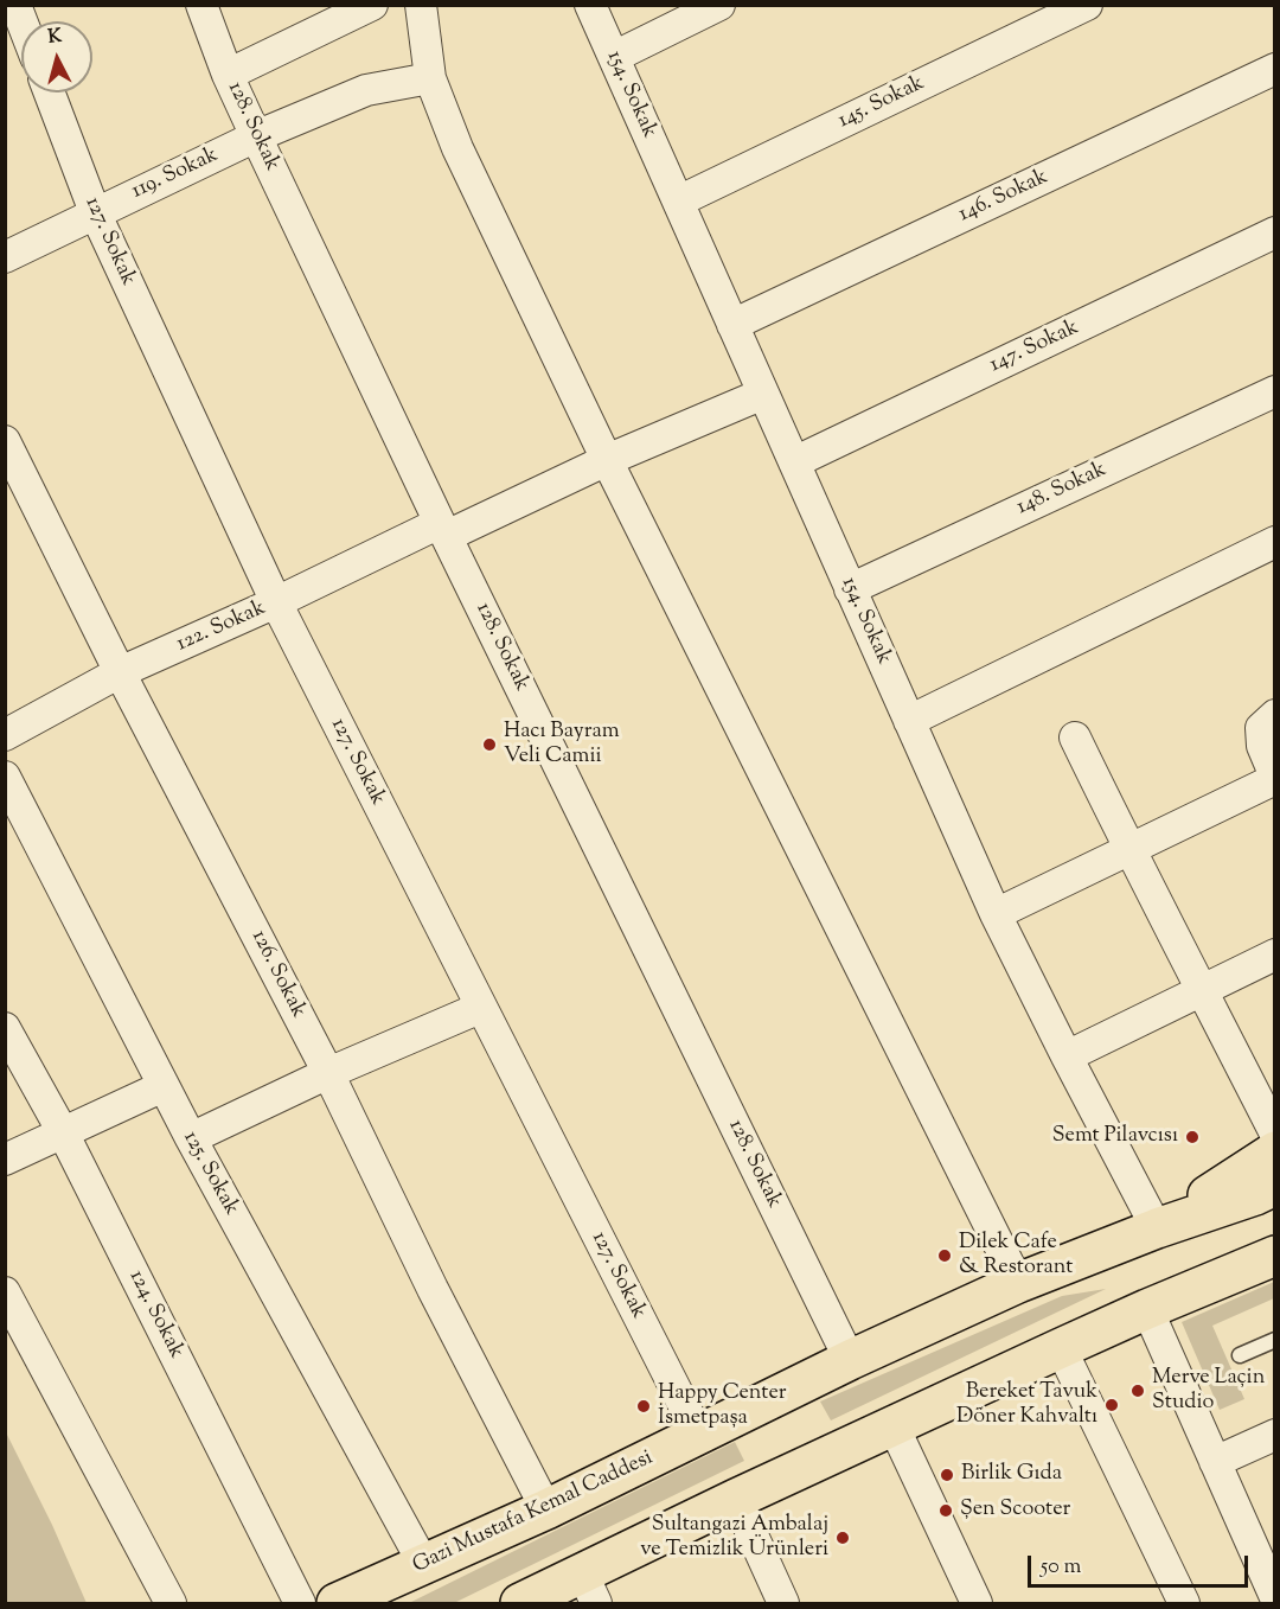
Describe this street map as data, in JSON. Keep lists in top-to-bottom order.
{
  "streets": {
    "main road": ["Gazi Mustafa Kemal Caddesi"],
    "street": [
      "154. Sokak",
      "145. Sokak",
      "128. Sokak",
      "119. Sokak",
      "146. Sokak",
      "127. Sokak",
      "147. Sokak",
      "148. Sokak",
      "122. Sokak",
      "126. Sokak",
      "125. Sokak",
      "124. Sokak"
    ]
  },
  "crossings": [
    ["154. Sokak", "145. Sokak"],
    ["154. Sokak", "146. Sokak"],
    ["154. Sokak", "147. Sokak"],
    ["154. Sokak", "148. Sokak"],
    ["154. Sokak", "122. Sokak"],
    ["154. Sokak", "Gazi Mustafa Kemal Caddesi"],
    ["128. Sokak", "119. Sokak"],
    ["128. Sokak", "122. Sokak"],
    ["128. Sokak", "Gazi Mustafa Kemal Caddesi"],
    ["119. Sokak", "127. Sokak"],
    ["127. Sokak", "122. Sokak"],
    ["127. Sokak", "Gazi Mustafa Kemal Caddesi"],
    ["122. Sokak", "126. Sokak"],
    ["126. Sokak", "Gazi Mustafa Kemal Caddesi"],
    ["125. Sokak", "Gazi Mustafa Kemal Caddesi"]
  ],
  "places": [
    "Hacı Bayram Veli Camii",
    "Semt Pilavcısı",
    "Dilek Cafe & Restorant",
    "Merve Laçin Studio",
    "Bereket Tavuk Döner Kahvaltı",
    "Happy Center İsmetpaşa",
    "Birlik Gıda",
    "Şen Scooter",
    "Sultangazi Ambalaj ve Temizlik Ürünleri"
  ],
  "scale_bar": "50 m",
  "north": "top"
}
